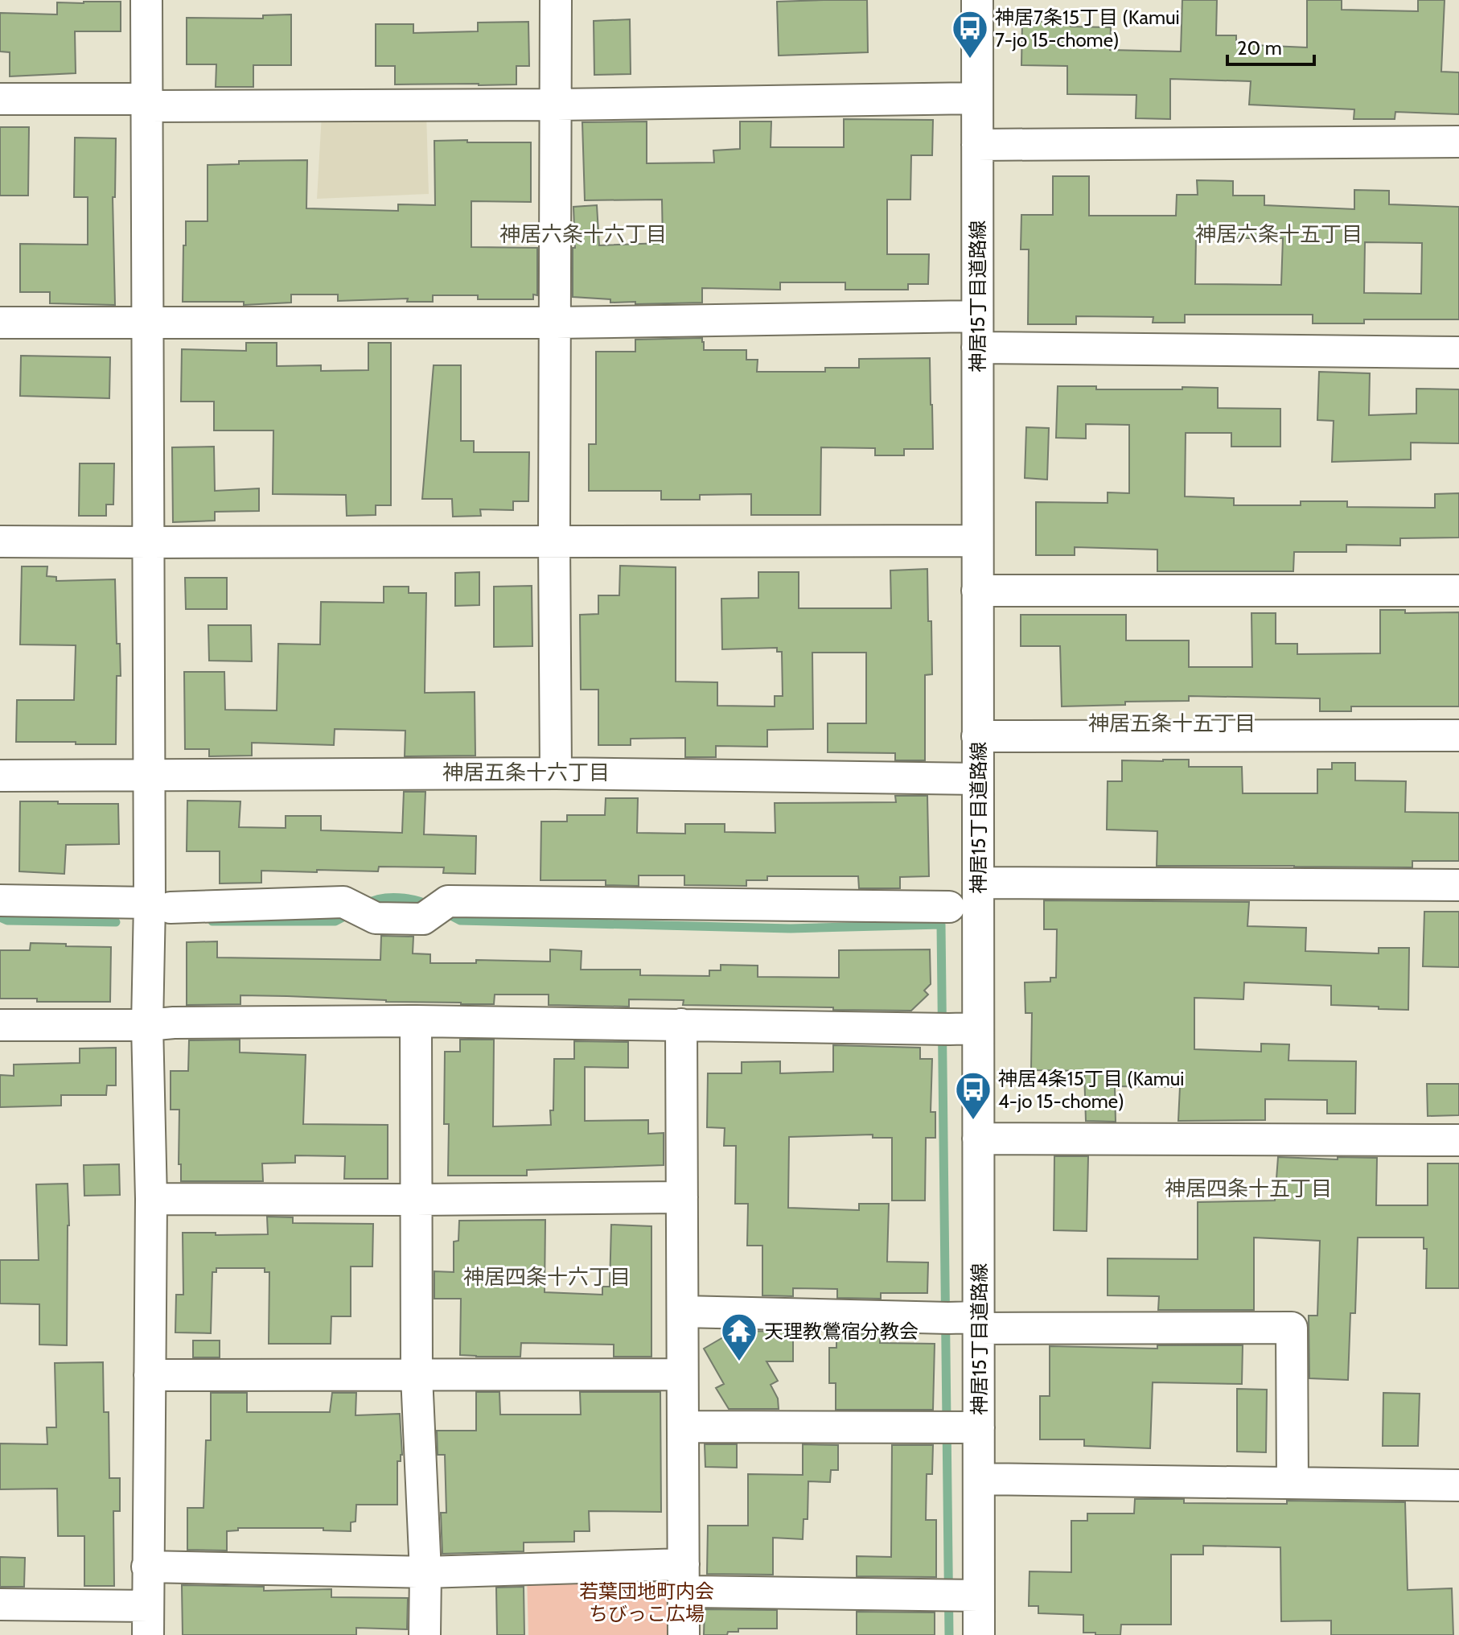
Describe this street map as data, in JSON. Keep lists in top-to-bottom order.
{
  "streets": {
    "street": ["神居15丁目道路線"]
  },
  "districts": [
    "神居六条十六丁目",
    "神居六条十五丁目",
    "神居五条十五丁目",
    "神居五条十六丁目",
    "神居四条十五丁目",
    "神居四条十六丁目"
  ],
  "parks": ["若葉団地町内会 ちびっこ広場"],
  "places": {
    "bus stop": ["神居7条15丁目 (Kamui 7-jo 15-chome)", "神居4条15丁目 (Kamui 4-jo 15-chome)"],
    "temple": ["天理教鶯宿分教会"]
  },
  "scale_bar": "20 m"
}
